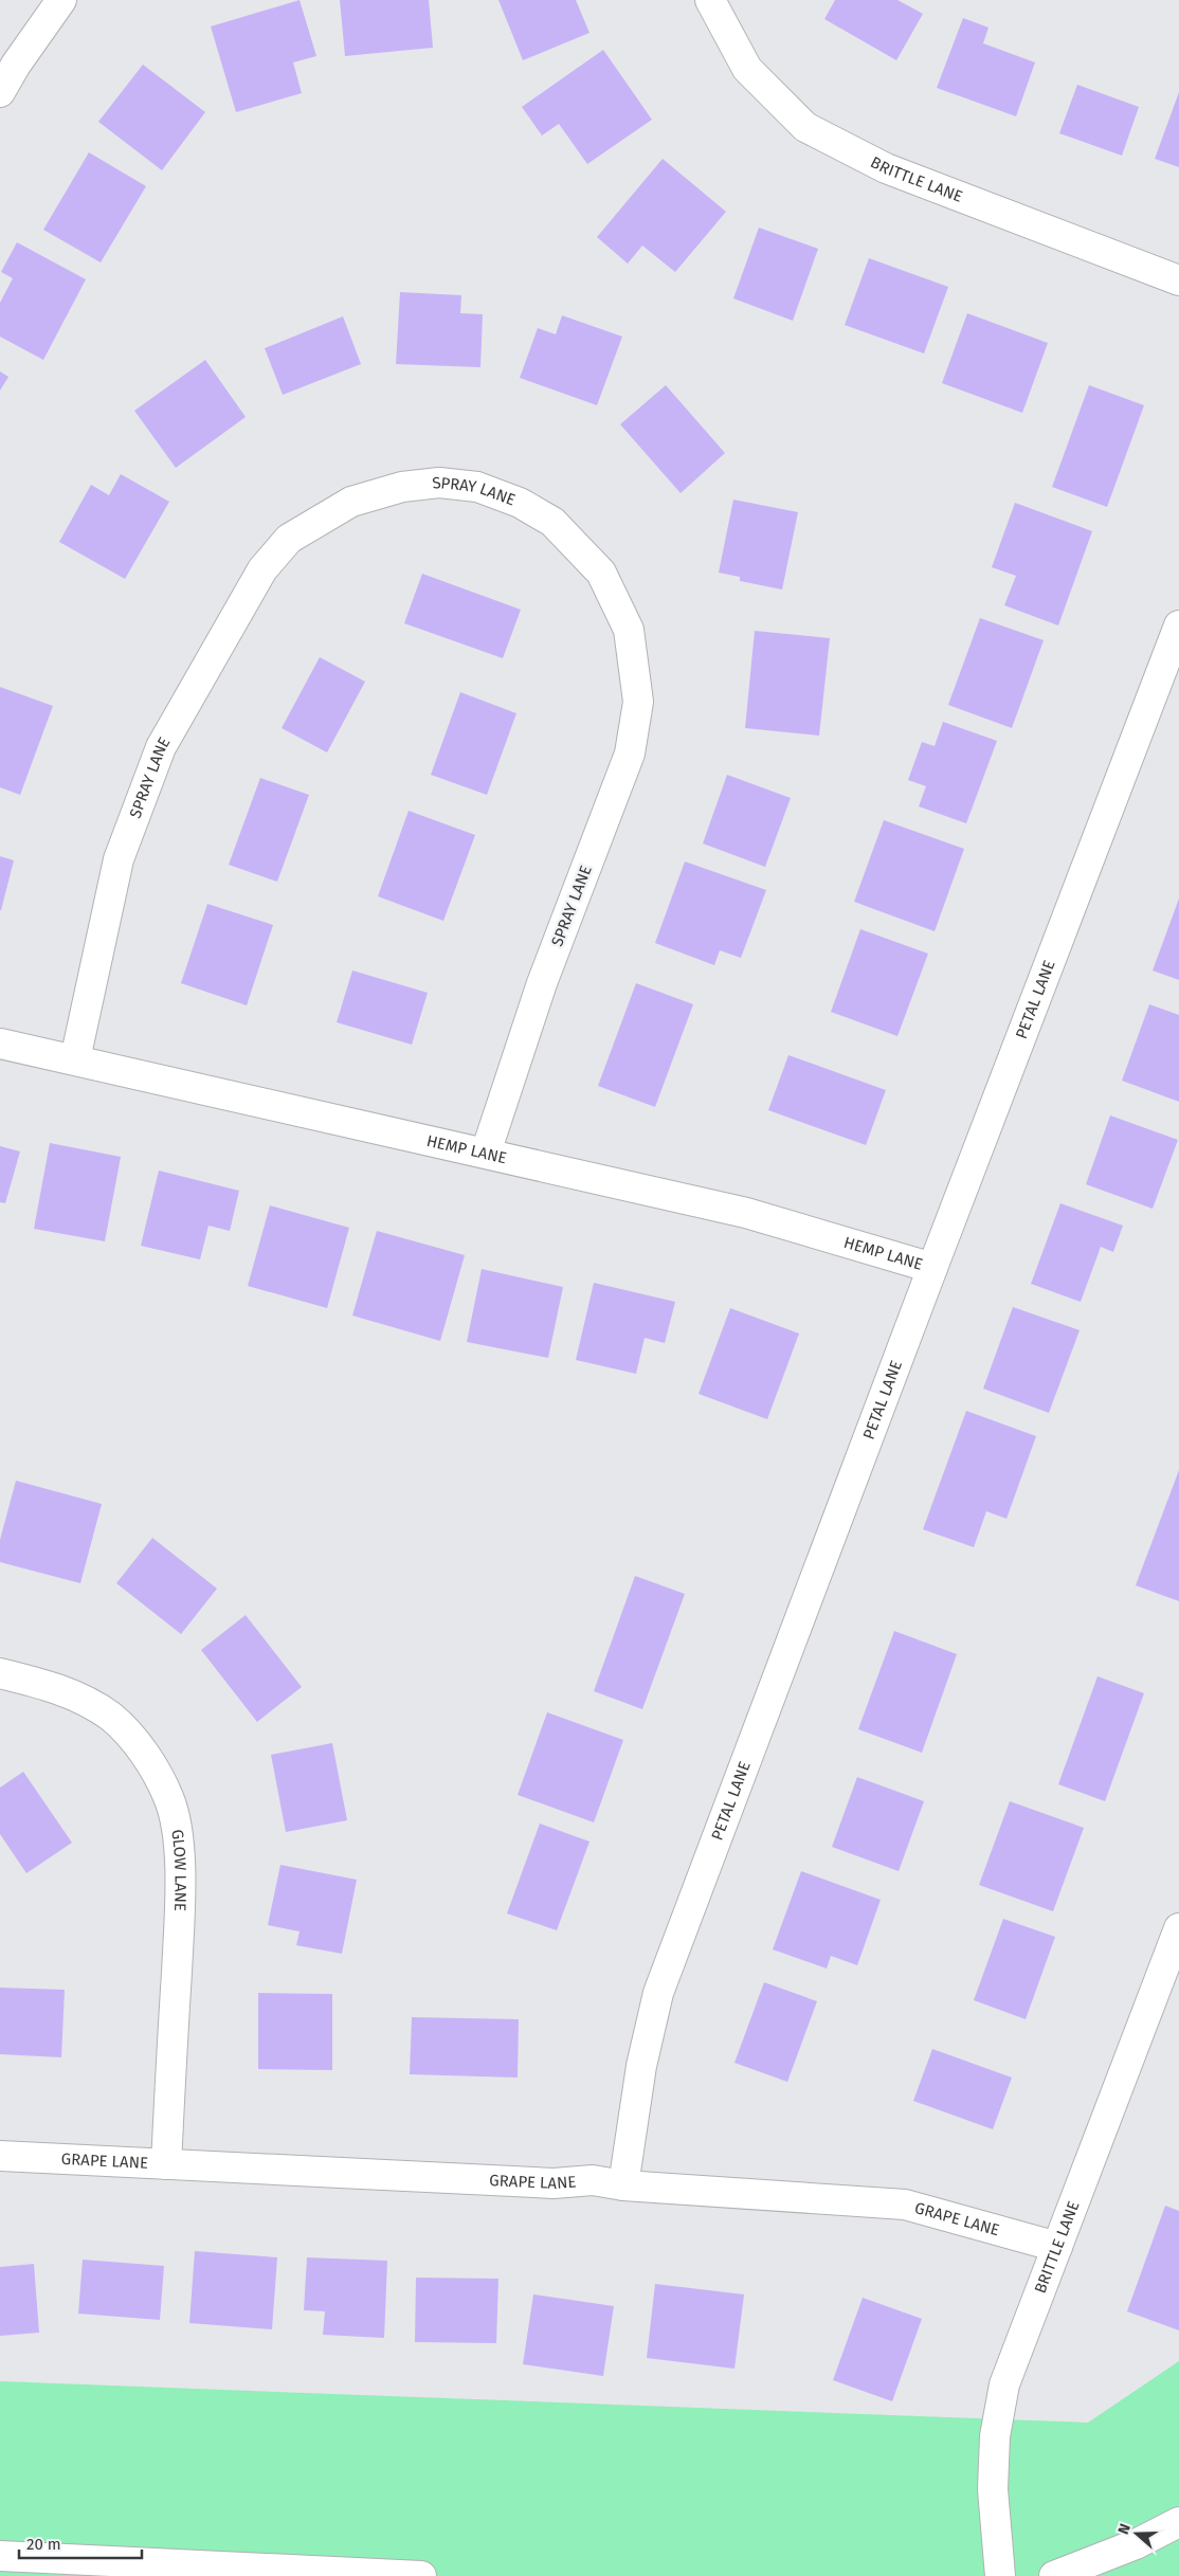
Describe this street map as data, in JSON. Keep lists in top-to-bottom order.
{
  "streets": {
    "street": [
      "BRITTLE LANE",
      "SPRAY LANE",
      "PETAL LANE",
      "HEMP LANE",
      "GLOW LANE",
      "GRAPE LANE"
    ]
  },
  "crossings": [
    ["BRITTLE LANE", "GRAPE LANE"],
    ["SPRAY LANE", "HEMP LANE"],
    ["PETAL LANE", "HEMP LANE"],
    ["PETAL LANE", "GRAPE LANE"],
    ["GLOW LANE", "GRAPE LANE"]
  ],
  "scale_bar": "20 m",
  "north": "left"
}
